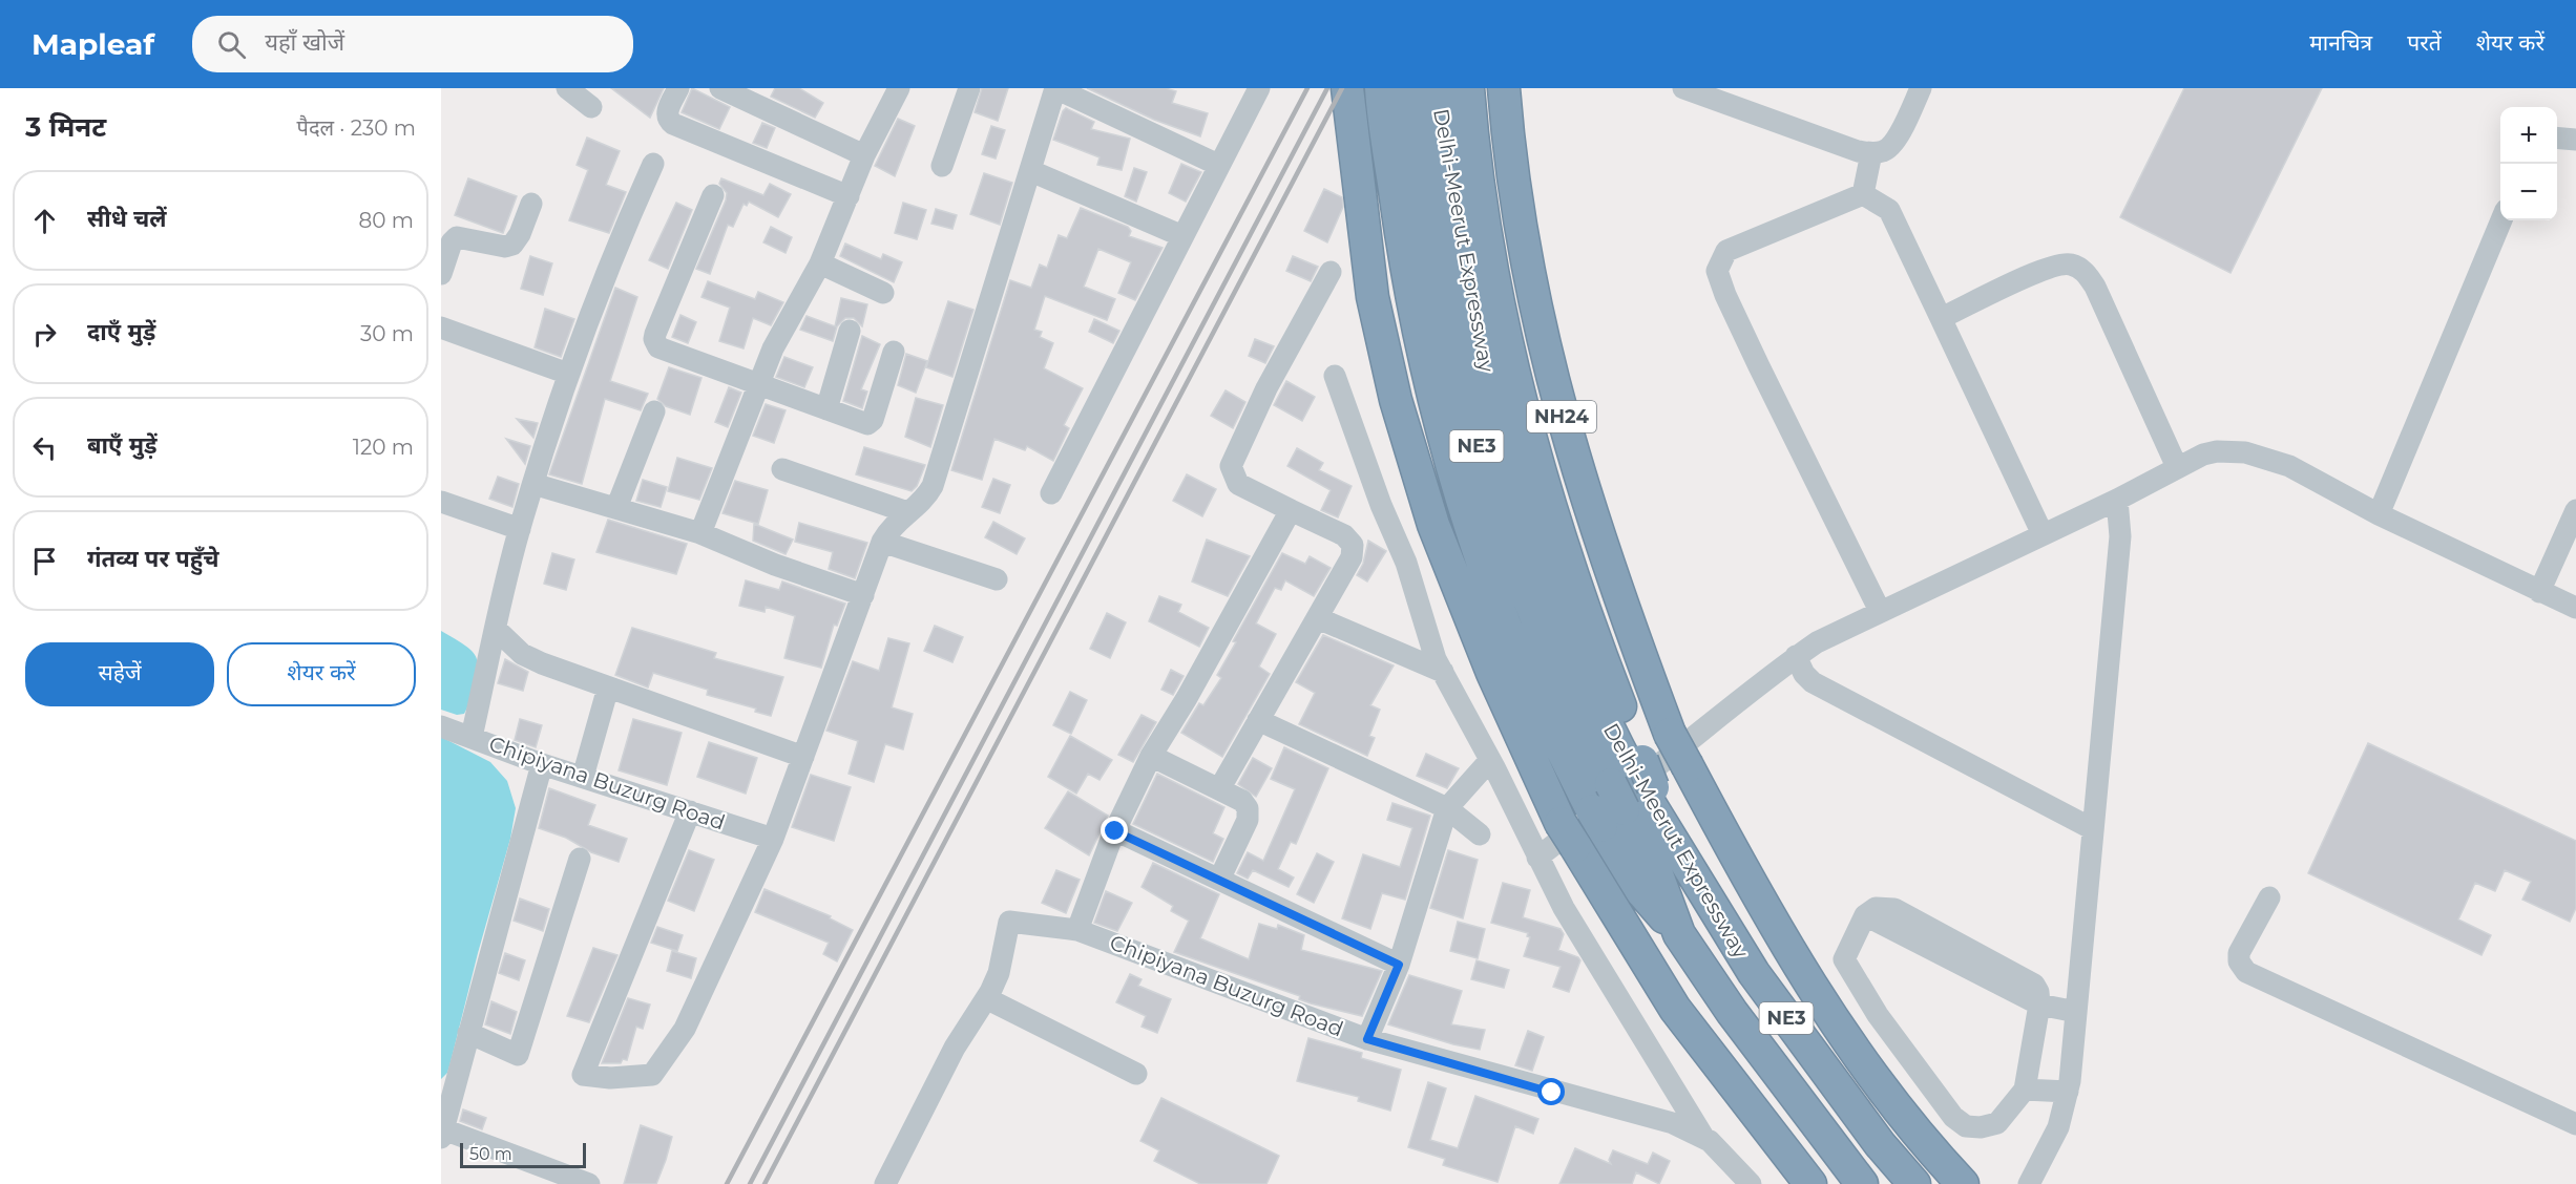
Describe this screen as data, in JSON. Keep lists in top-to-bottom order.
{
  "streets": {
    "highway": ["Delhi-Meerut Expressway", "NH24", "NE3"],
    "street": ["Chipiyana Buzurg Road"]
  },
  "scale_bar": "50 m",
  "page": {
    "header": "Mapleaf",
    "search": "यहाँ खोजें",
    "nav": ["मानचित्र", "परतें", "शेयर करें"],
    "heading": ["3 मिनट", "पैदल · 230 m"],
    "map_buttons": ["+", "−"],
    "list": [
      ["सीधे चलें", "80 m"],
      ["दाएँ मुड़ें", "30 m"],
      ["बाएँ मुड़ें", "120 m"],
      "गंतव्य पर पहुँचे"
    ],
    "buttons": ["सहेजें", "शेयर करें"],
    "scale": "50 m"
  }
}
